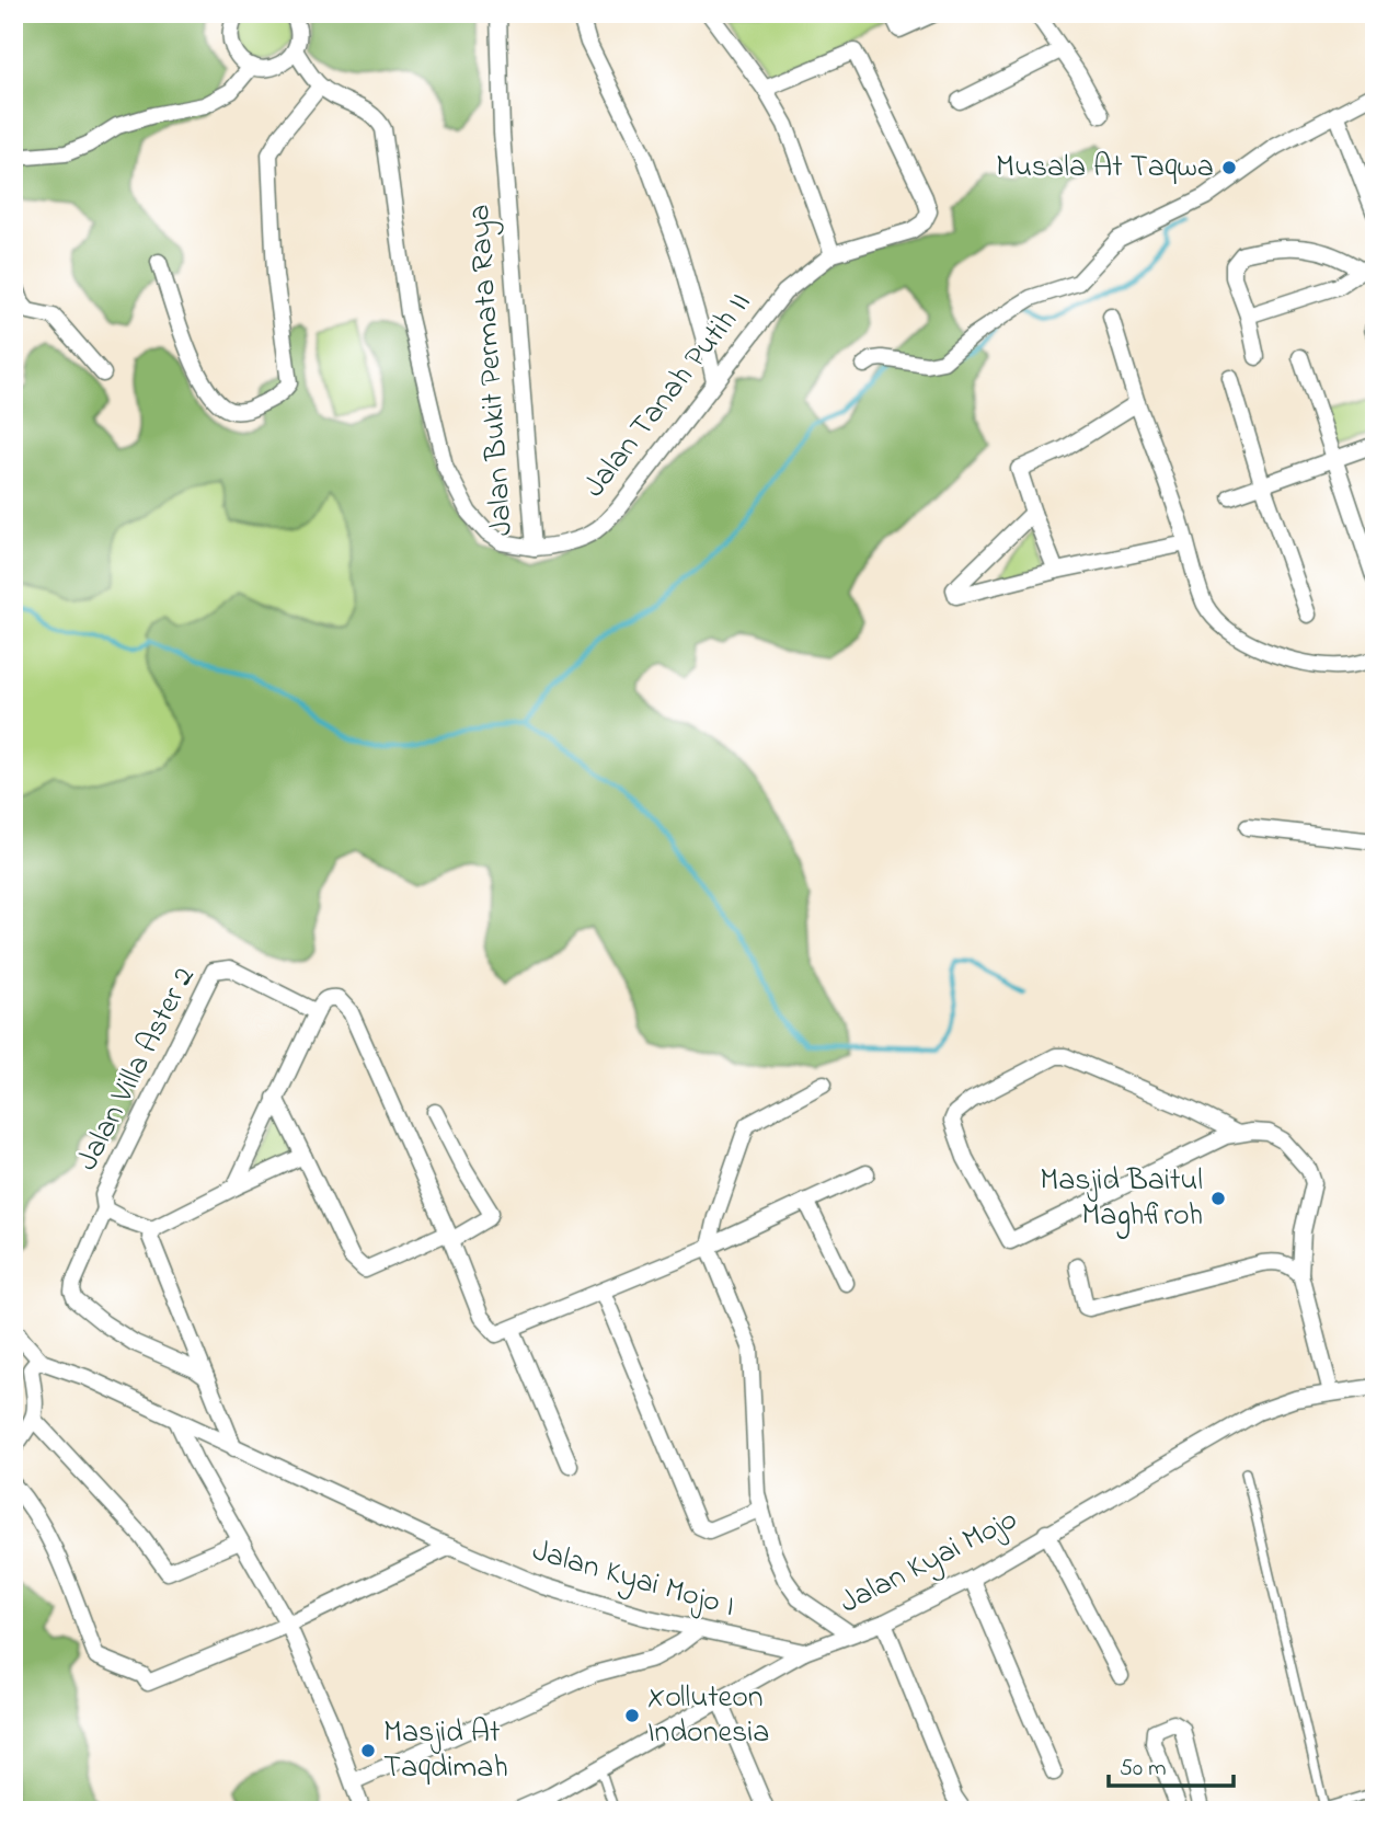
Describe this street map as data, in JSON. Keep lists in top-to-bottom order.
{
  "streets": {
    "street": [
      "Jalan Bukit Permata Raya",
      "Jalan Tanah Putih II",
      "Jalan Villa Aster 2",
      "Jalan Kyai Mojo",
      "Jalan Kyai Mojo I"
    ]
  },
  "crossings": [
    ["Jalan Bukit Permata Raya", "Jalan Tanah Putih II"],
    ["Jalan Kyai Mojo", "Jalan Kyai Mojo I"]
  ],
  "places": [
    "Musala At Taqwa",
    "Masjid Baitul Maghfiroh",
    "Xolluteon Indonesia",
    "Masjid At Taqdimah"
  ],
  "scale_bar": "50 m"
}
